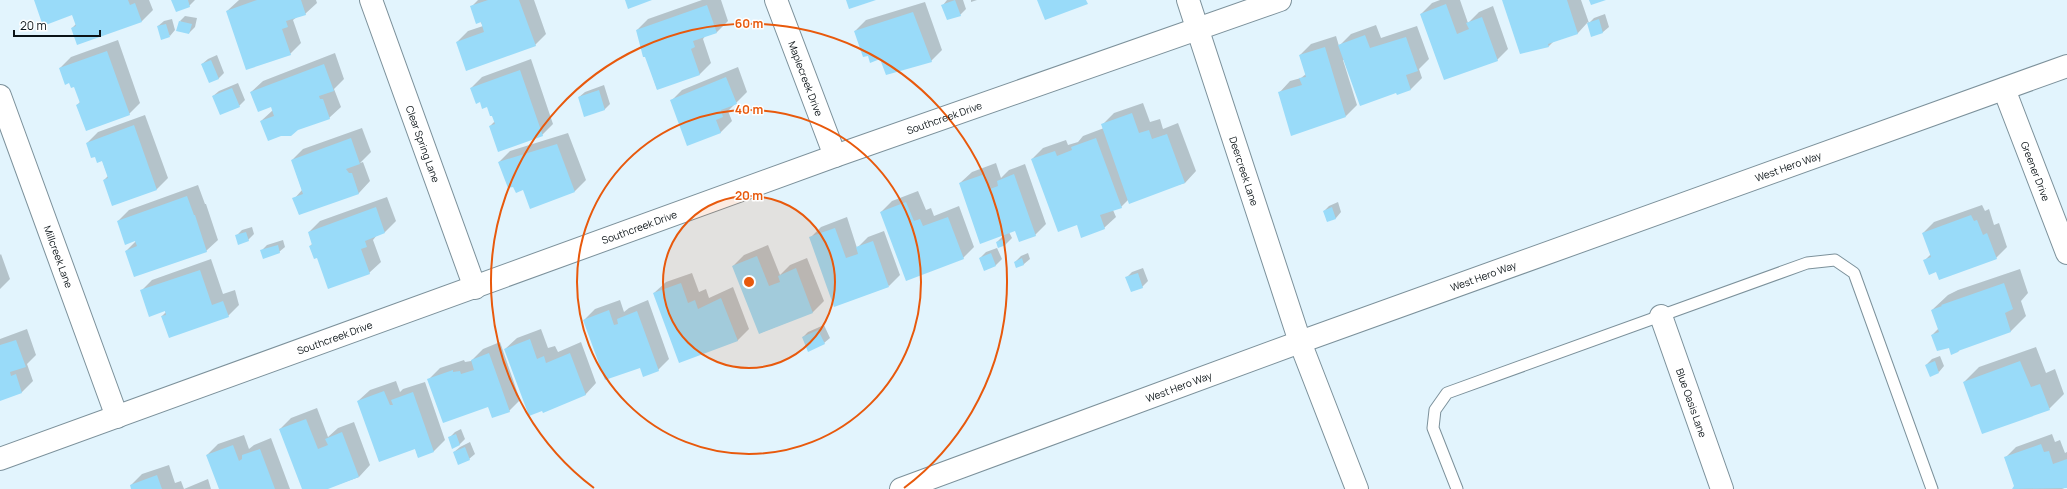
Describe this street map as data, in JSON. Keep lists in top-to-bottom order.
{
  "streets": {
    "street": [
      "Maplecreek Drive",
      "Southcreek Drive",
      "Clear Spring Lane",
      "West Hero Way",
      "Deercreek Lane",
      "Greener Drive",
      "Millcreek Lane",
      "Blue Oasis Lane"
    ]
  },
  "crossings": [
    ["Maplecreek Drive", "Southcreek Drive"],
    ["Southcreek Drive", "Clear Spring Lane"],
    ["Southcreek Drive", "Deercreek Lane"],
    ["Southcreek Drive", "Millcreek Lane"],
    ["West Hero Way", "Deercreek Lane"],
    ["West Hero Way", "Greener Drive"]
  ],
  "scale_bar": "20 m",
  "rings": ["60 m", "40 m", "20 m"]
}
